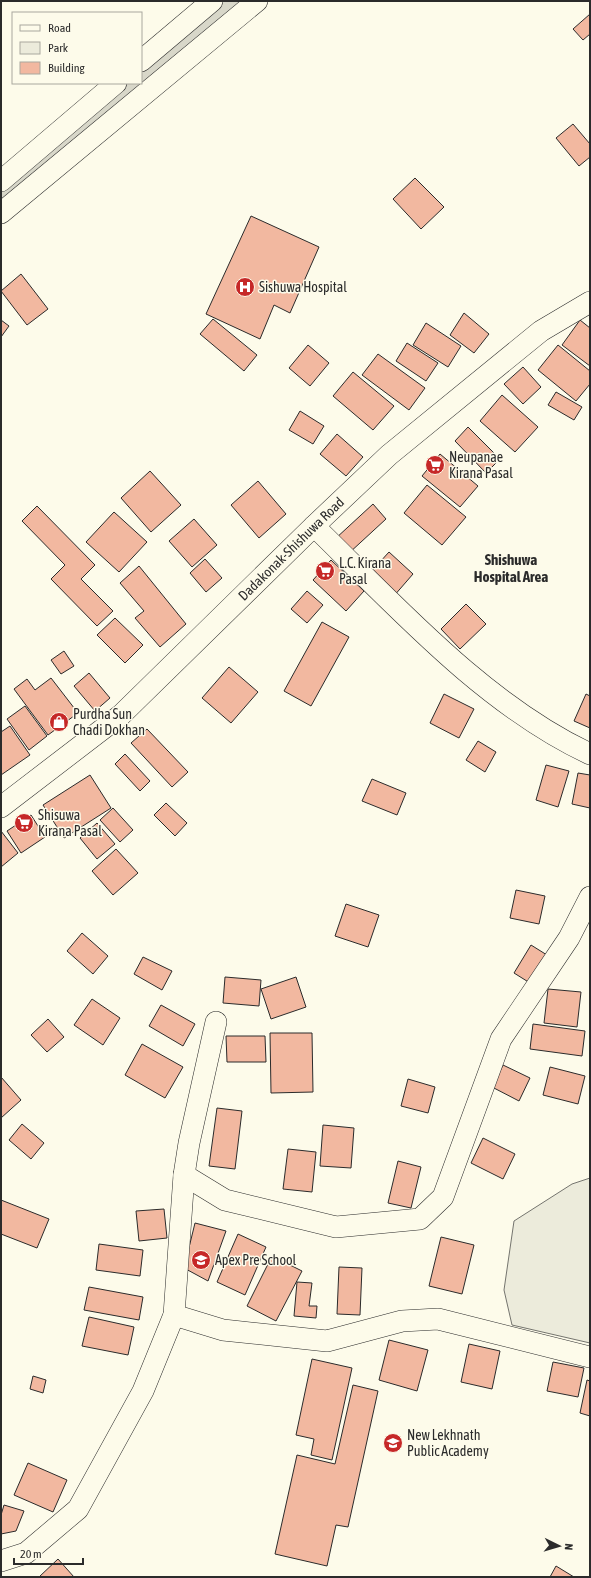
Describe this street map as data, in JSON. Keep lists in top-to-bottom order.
{
  "streets": {
    "street": ["Dadakonak-Shishuwa Road"]
  },
  "districts": ["Shishuwa Hospital Area"],
  "places": {
    "hospital": ["Sishuwa Hospital"],
    "supermarket": ["Neupanae Kirana Pasal", "L.C. Kirana Pasal", "Shisuwa Kirana Pasal"],
    "shop": ["Purdha Sun Chadi Dokhan"],
    "school or university": ["Apex Pre School", "New Lekhnath Public Academy"]
  },
  "legend": ["Road", "Park", "Building"],
  "scale_bar": "20 m",
  "north": "right"
}
